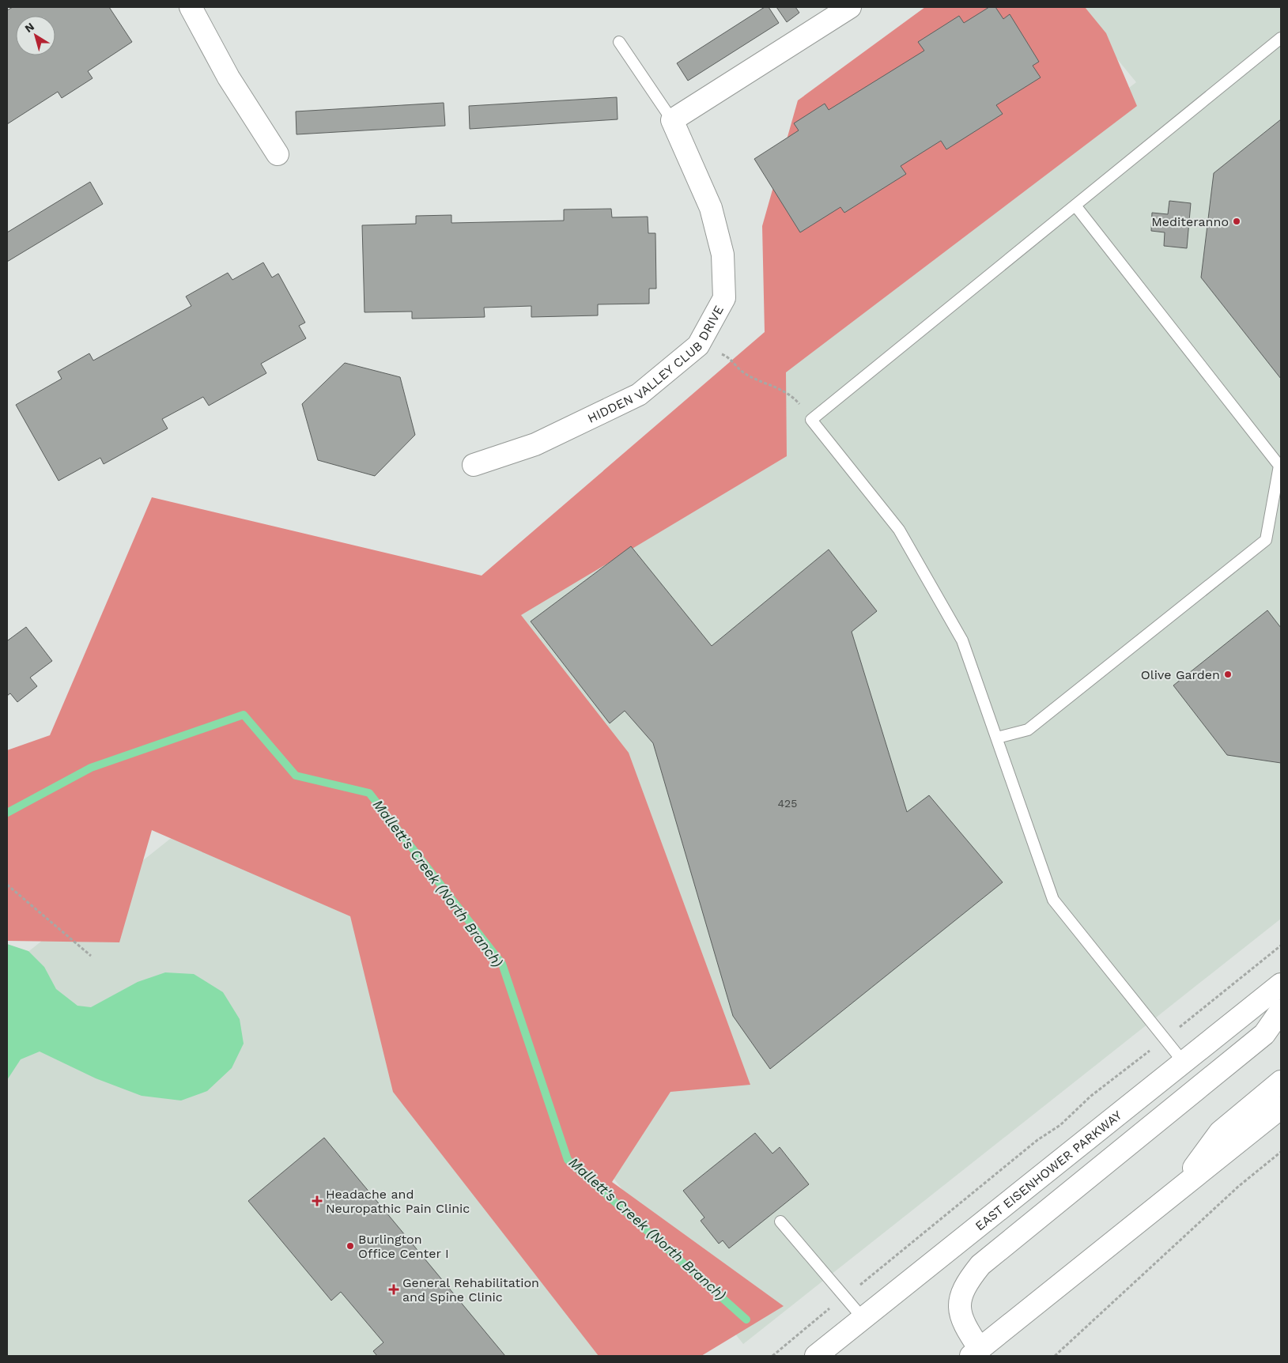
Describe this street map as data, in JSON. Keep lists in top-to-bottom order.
{
  "streets": {
    "main road": ["HIDDEN VALLEY CLUB DRIVE", "EAST EISENHOWER PARKWAY"]
  },
  "water": ["Mallett's Creek (North Branch)"],
  "places": {
    "other": ["Mediteranno", "Olive Garden", "Burlington Office Center I"],
    "health": ["Headache and Neuropathic Pain Clinic", "General Rehabilitation and Spine Clinic"]
  },
  "house_numbers": ["425"],
  "north": "top left"
}
